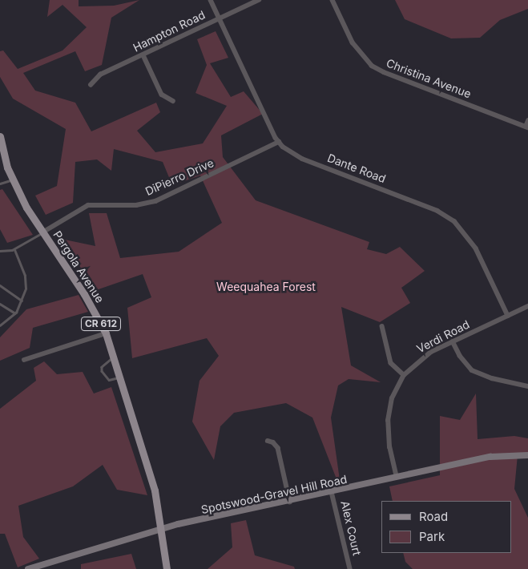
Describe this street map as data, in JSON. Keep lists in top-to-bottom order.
{
  "streets": {
    "main road": ["Pergola Avenue", "CR 612"],
    "street": [
      "Hampton Road",
      "Christina Avenue",
      "Dante Road",
      "DiPierro Drive",
      "Verdi Road",
      "Spotswood-Gravel Hill Road",
      "Alex Court"
    ]
  },
  "crossings": [
    ["Hampton Road", "Dante Road"],
    ["Dante Road", "DiPierro Drive"],
    ["Dante Road", "Verdi Road"],
    ["DiPierro Drive", "Pergola Avenue"],
    ["Pergola Avenue", "CR 612"],
    ["Pergola Avenue", "Spotswood-Gravel Hill Road"],
    ["CR 612", "Spotswood-Gravel Hill Road"],
    ["Verdi Road", "Spotswood-Gravel Hill Road"],
    ["Spotswood-Gravel Hill Road", "Alex Court"]
  ],
  "parks": ["Weequahea Forest"],
  "legend": ["Road", "Park"]
}
